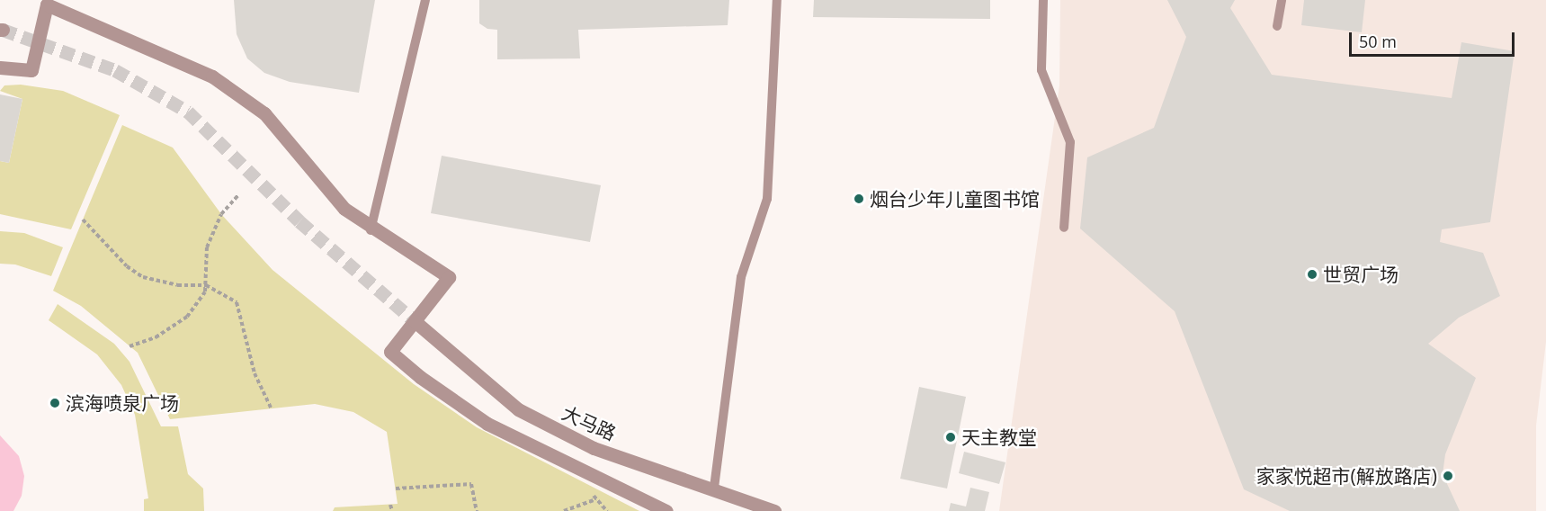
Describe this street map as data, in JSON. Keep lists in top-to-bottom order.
{
  "streets": {
    "street": ["大马路"]
  },
  "places": [
    "烟台少年儿童图书馆",
    "世贸广场",
    "滨海喷泉广场",
    "天主教堂",
    "家家悦超市(解放路店)"
  ],
  "scale_bar": "50 m"
}
